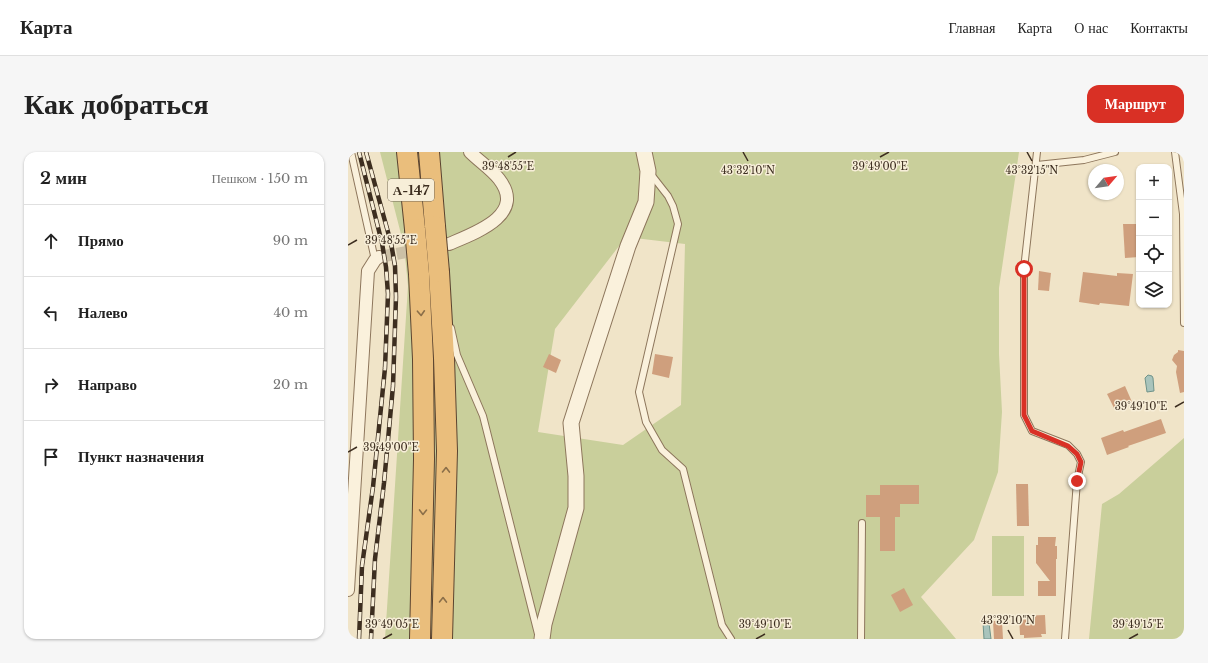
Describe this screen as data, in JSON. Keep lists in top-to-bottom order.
{
  "streets": {
    "highway": ["А-147"]
  },
  "north": "top right",
  "page": {
    "header": "Карта",
    "nav": [
      "Главная",
      "Карта",
      "О нас",
      "Контакты"
    ],
    "buttons": "Маршрут",
    "title": "Как добраться",
    "heading": ["2 мин", "Пешком · 150 m"],
    "map_buttons": ["+", "−"],
    "list": [
      ["Прямо", "90 m"],
      ["Налево", "40 m"],
      ["Направо", "20 m"],
      "Пункт назначения"
    ]
  },
  "coordinates": [
    "39°48'55\"E",
    "39°49'00\"E",
    "43°32'10\"N",
    "43°32'15\"N",
    "39°49'10\"E",
    "39°49'05\"E",
    "39°49'15\"E"
  ]
}
